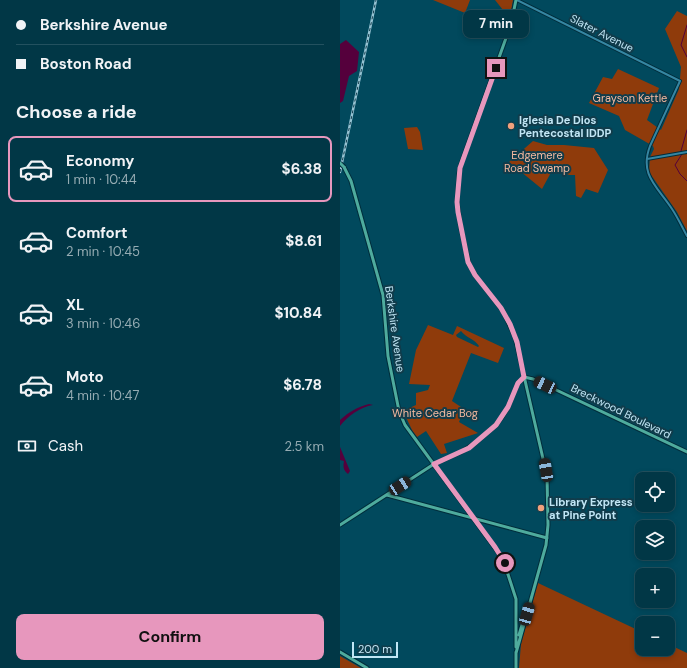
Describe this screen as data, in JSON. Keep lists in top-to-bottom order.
{
  "streets": {
    "main road": ["Berkshire Avenue", "Breckwood Boulevard"],
    "street": ["Slater Avenue"]
  },
  "parks": ["Grayson Kettle", "Edgemere Road Swamp", "White Cedar Bog"],
  "places": ["Iglesia De Dios Pentecostal IDDP", "Library Express at Pine Point"],
  "scale_bar": "200 m",
  "page": {
    "banner": ["Berkshire Avenue", "Boston Road"],
    "bubble": "7 min",
    "heading": "Choose a ride",
    "list": [
      {
        "name": "Economy",
        "note": "1 min · 10:44",
        "value": "$6.38"
      },
      {
        "name": "Comfort",
        "note": "2 min · 10:45",
        "value": "$8.61"
      },
      {
        "name": "XL",
        "note": "3 min · 10:46",
        "value": "$10.84"
      },
      {
        "name": "Moto",
        "note": "4 min · 10:47",
        "value": "$6.78"
      }
    ],
    "pay": ["Cash", "2.5 km"],
    "map_buttons": ["+", "−"],
    "buttons": "Confirm",
    "scale": "200 m"
  }
}
